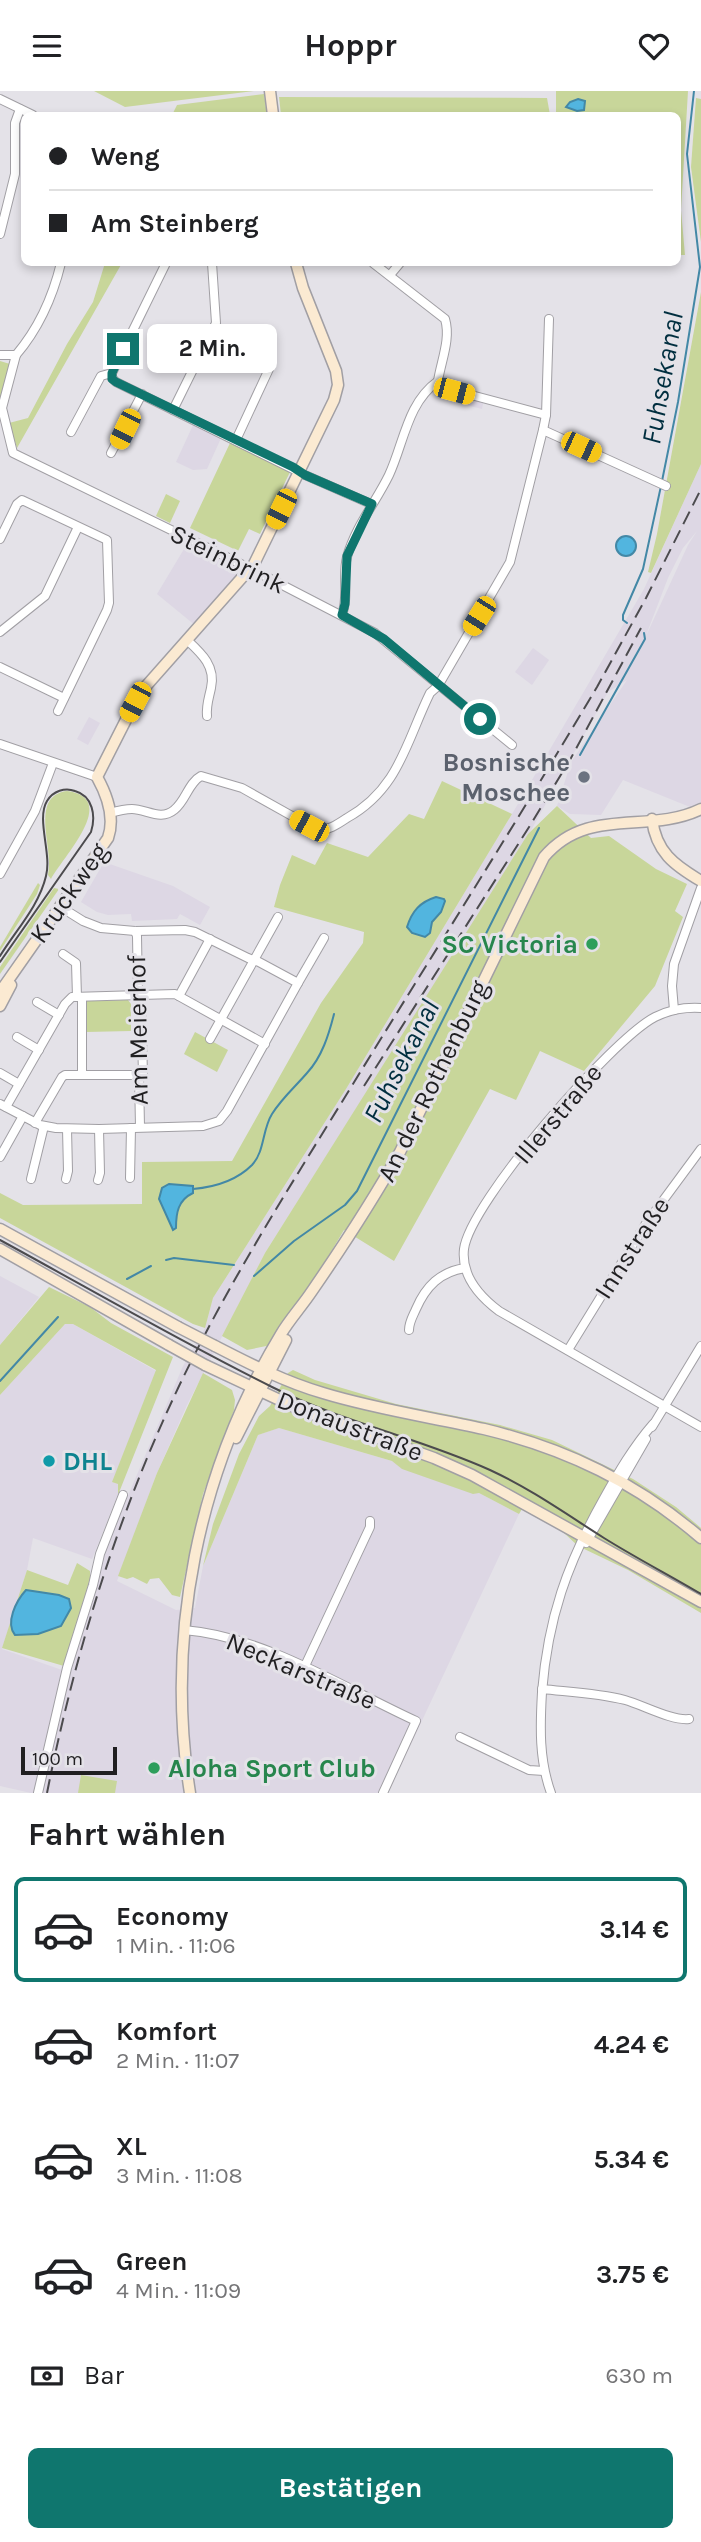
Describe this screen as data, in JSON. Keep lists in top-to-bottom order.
{
  "streets": {
    "main road": ["Kruckweg", "An der Rothenburg", "Donaustraße"],
    "street": [
      "Steinbrink",
      "Am Meierhof",
      "Illerstraße",
      "Innstraße",
      "Neckarstraße"
    ]
  },
  "crossings": [
    ["Kruckweg", "Am Meierhof"],
    ["An der Rothenburg", "Donaustraße"],
    ["An der Rothenburg", "Neckarstraße"]
  ],
  "water": ["Fuhsekanal"],
  "places": [
    "Bosnische Moschee",
    "SC Victoria",
    "DHL",
    "Aloha Sport Club"
  ],
  "scale_bar": "100 m",
  "page": {
    "header": "Hoppr",
    "banner": ["Weng", "Am Steinberg"],
    "bubble": "2 Min.",
    "scale": "100 m",
    "heading": "Fahrt wählen",
    "list": [
      {
        "name": "Economy",
        "note": "1 Min. · 11:06",
        "value": "3.14 €"
      },
      {
        "name": "Komfort",
        "note": "2 Min. · 11:07",
        "value": "4.24 €"
      },
      {
        "name": "XL",
        "note": "3 Min. · 11:08",
        "value": "5.34 €"
      },
      {
        "name": "Green",
        "note": "4 Min. · 11:09",
        "value": "3.75 €"
      }
    ],
    "pay": ["Bar", "630 m"],
    "buttons": "Bestätigen"
  }
}
